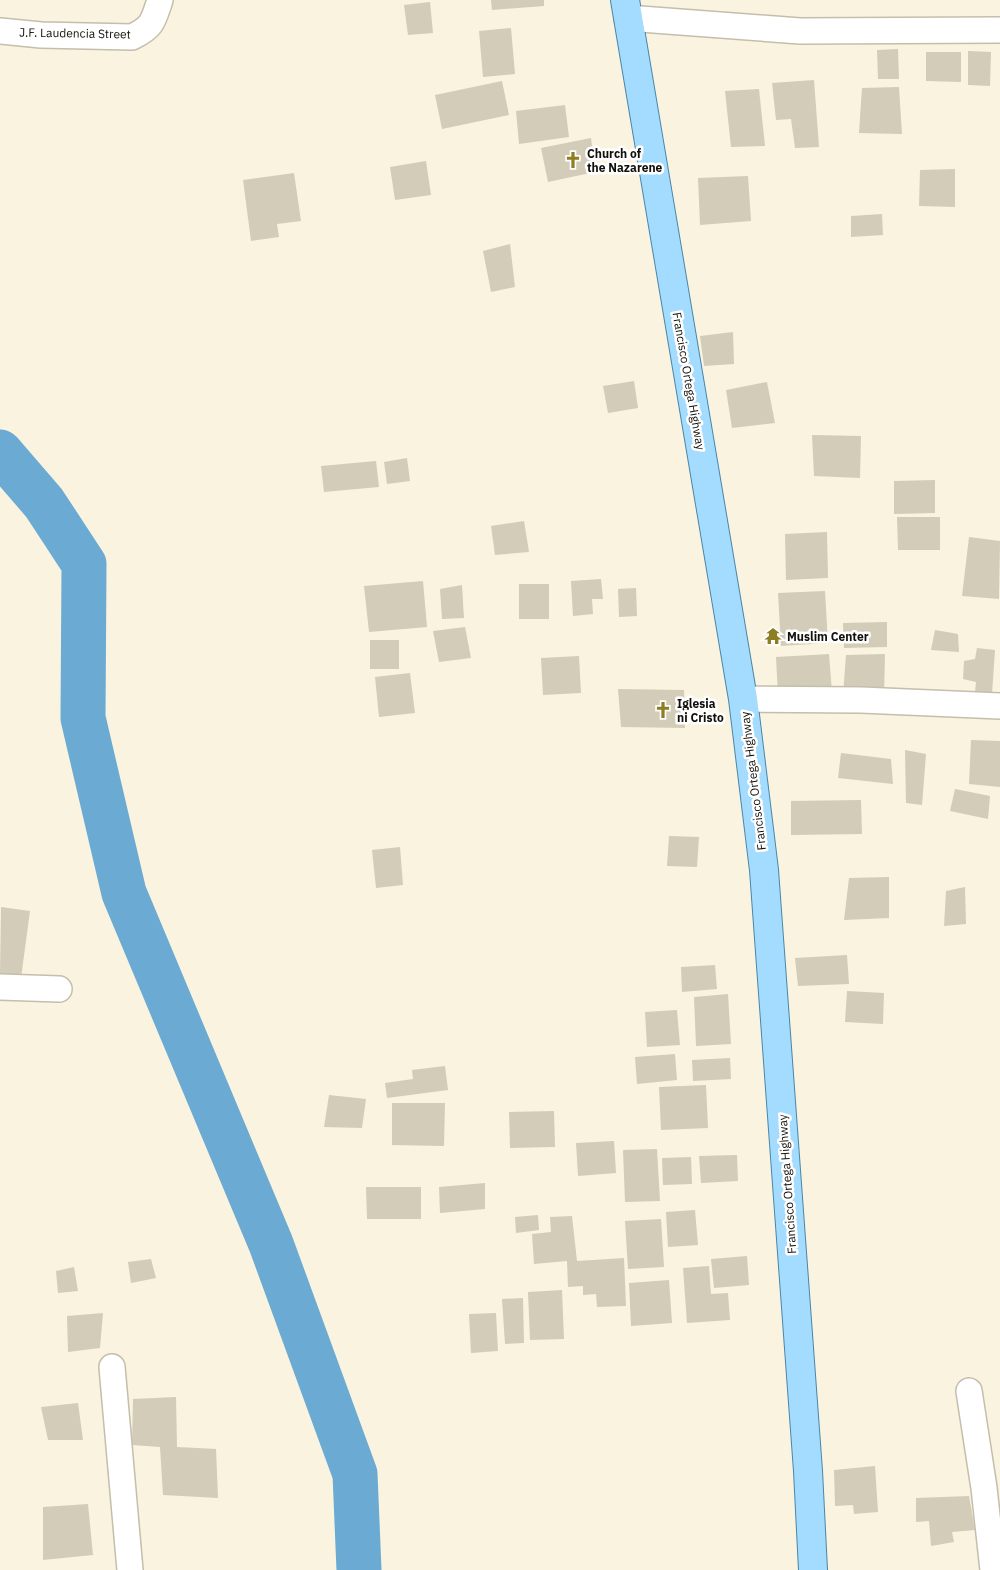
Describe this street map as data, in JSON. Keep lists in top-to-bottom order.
{
  "streets": {
    "main road": ["Francisco Ortega Highway"],
    "street": ["J.F. Laudencia Street"]
  },
  "places": {
    "church": ["Church of the Nazarene", "Iglesia ni Cristo"],
    "temple": ["Muslim Center"]
  }
}
